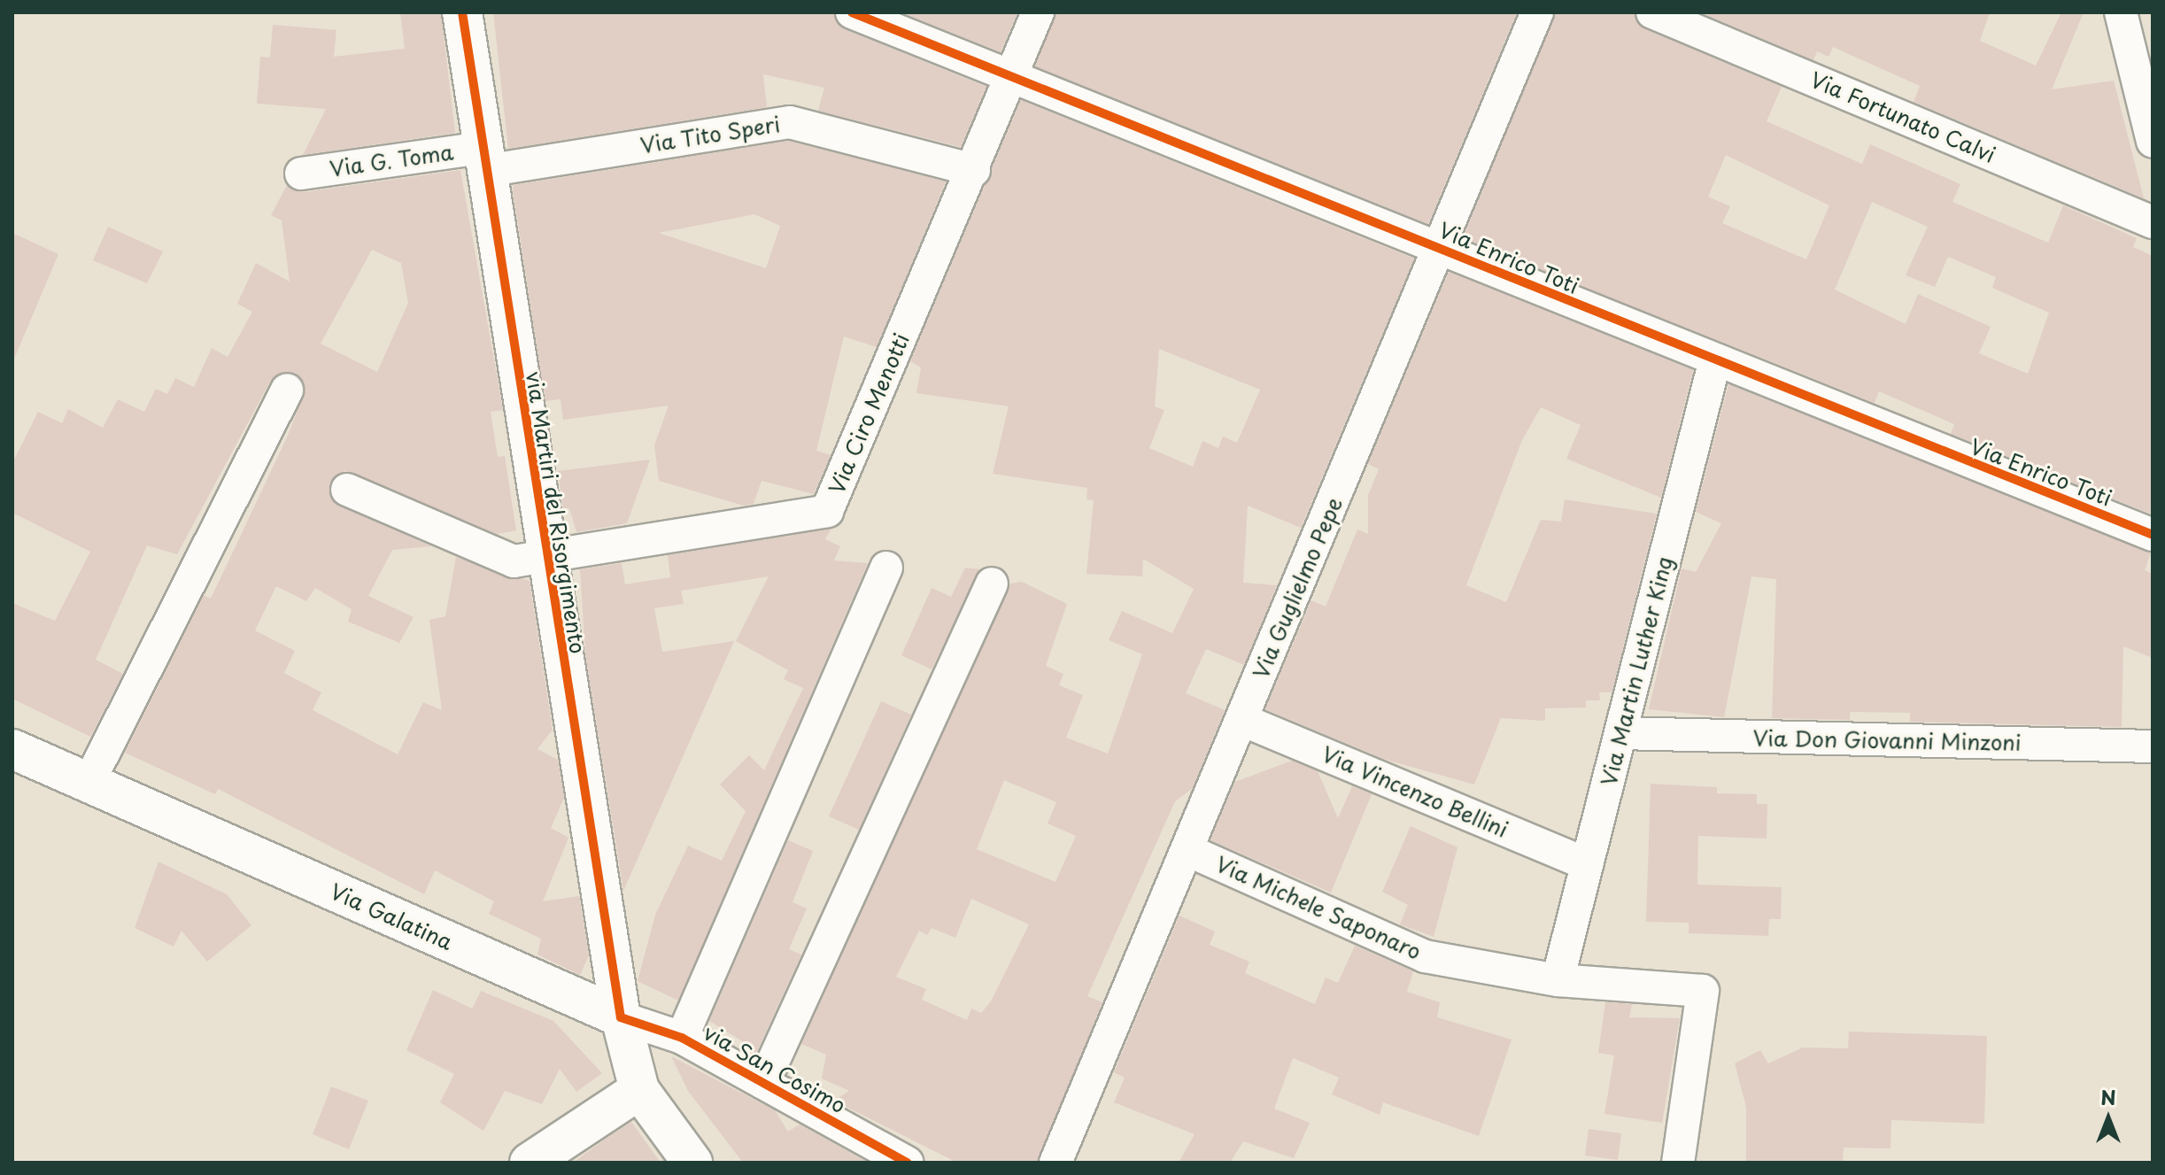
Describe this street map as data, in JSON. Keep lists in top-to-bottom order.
{
  "streets": {
    "street": [
      "Via Fortunato Calvi",
      "Via Tito Speri",
      "Via G. Toma",
      "Via Enrico Toti",
      "Via Ciro Menotti",
      "via Martiri del Risorgimento",
      "Via Guglielmo Pepe",
      "Via Martin Luther King",
      "Via Don Giovanni Minzoni",
      "Via Vincenzo Bellini",
      "Via Michele Saponaro",
      "Via Galatina",
      "via San Cosimo"
    ]
  },
  "crossings": [
    ["Via Tito Speri", "Via G. Toma"],
    ["Via Tito Speri", "Via Ciro Menotti"],
    ["Via Tito Speri", "via Martiri del Risorgimento"],
    ["Via G. Toma", "via Martiri del Risorgimento"],
    ["Via Enrico Toti", "Via Ciro Menotti"],
    ["Via Enrico Toti", "Via Guglielmo Pepe"],
    ["Via Enrico Toti", "Via Martin Luther King"],
    ["Via Ciro Menotti", "via Martiri del Risorgimento"],
    ["via Martiri del Risorgimento", "Via Galatina"],
    ["via Martiri del Risorgimento", "via San Cosimo"],
    ["Via Guglielmo Pepe", "Via Vincenzo Bellini"],
    ["Via Guglielmo Pepe", "Via Michele Saponaro"],
    ["Via Martin Luther King", "Via Don Giovanni Minzoni"],
    ["Via Martin Luther King", "Via Vincenzo Bellini"],
    ["Via Martin Luther King", "Via Michele Saponaro"],
    ["Via Galatina", "via San Cosimo"]
  ],
  "north": "top"
}
